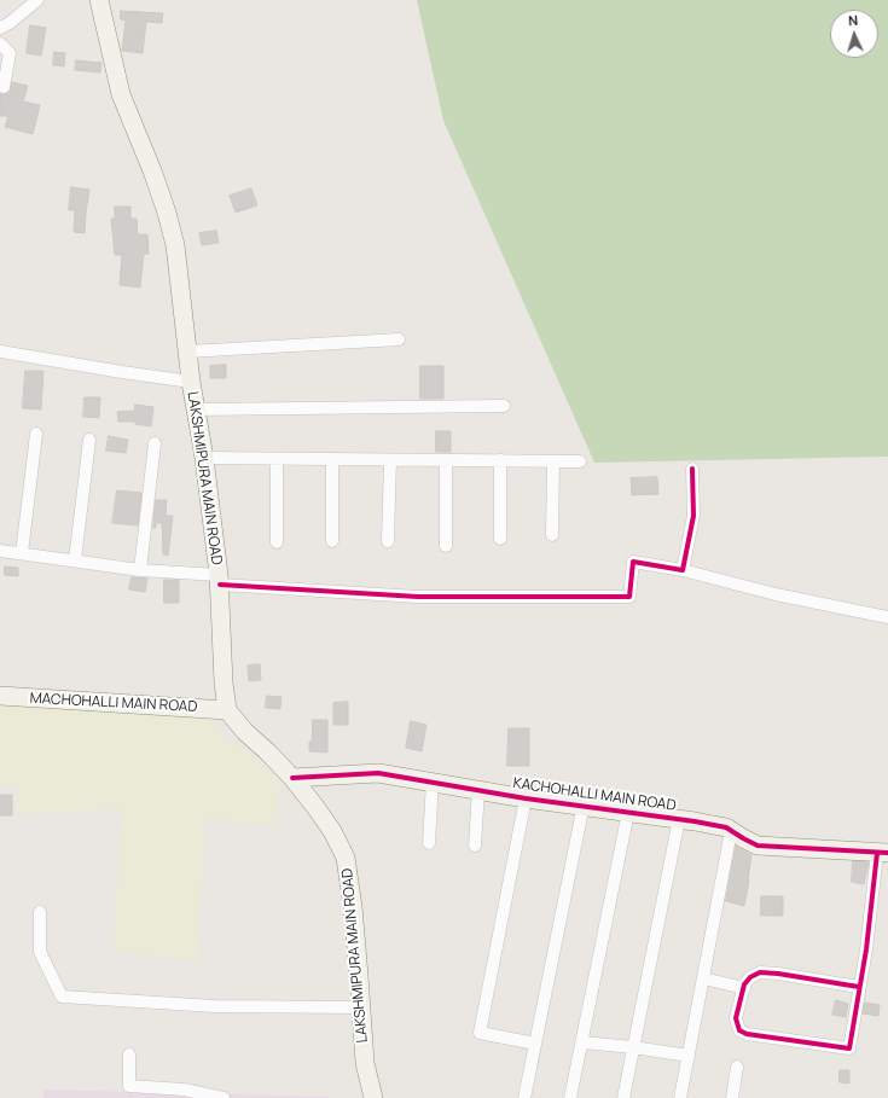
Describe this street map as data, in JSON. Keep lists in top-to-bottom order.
{
  "streets": {
    "main road": ["LAKSHMIPURA MAIN ROAD", "MACHOHALLI MAIN ROAD", "KACHOHALLI MAIN ROAD"]
  },
  "crossings": [
    ["LAKSHMIPURA MAIN ROAD", "MACHOHALLI MAIN ROAD"],
    ["LAKSHMIPURA MAIN ROAD", "KACHOHALLI MAIN ROAD"]
  ],
  "north": "top"
}
